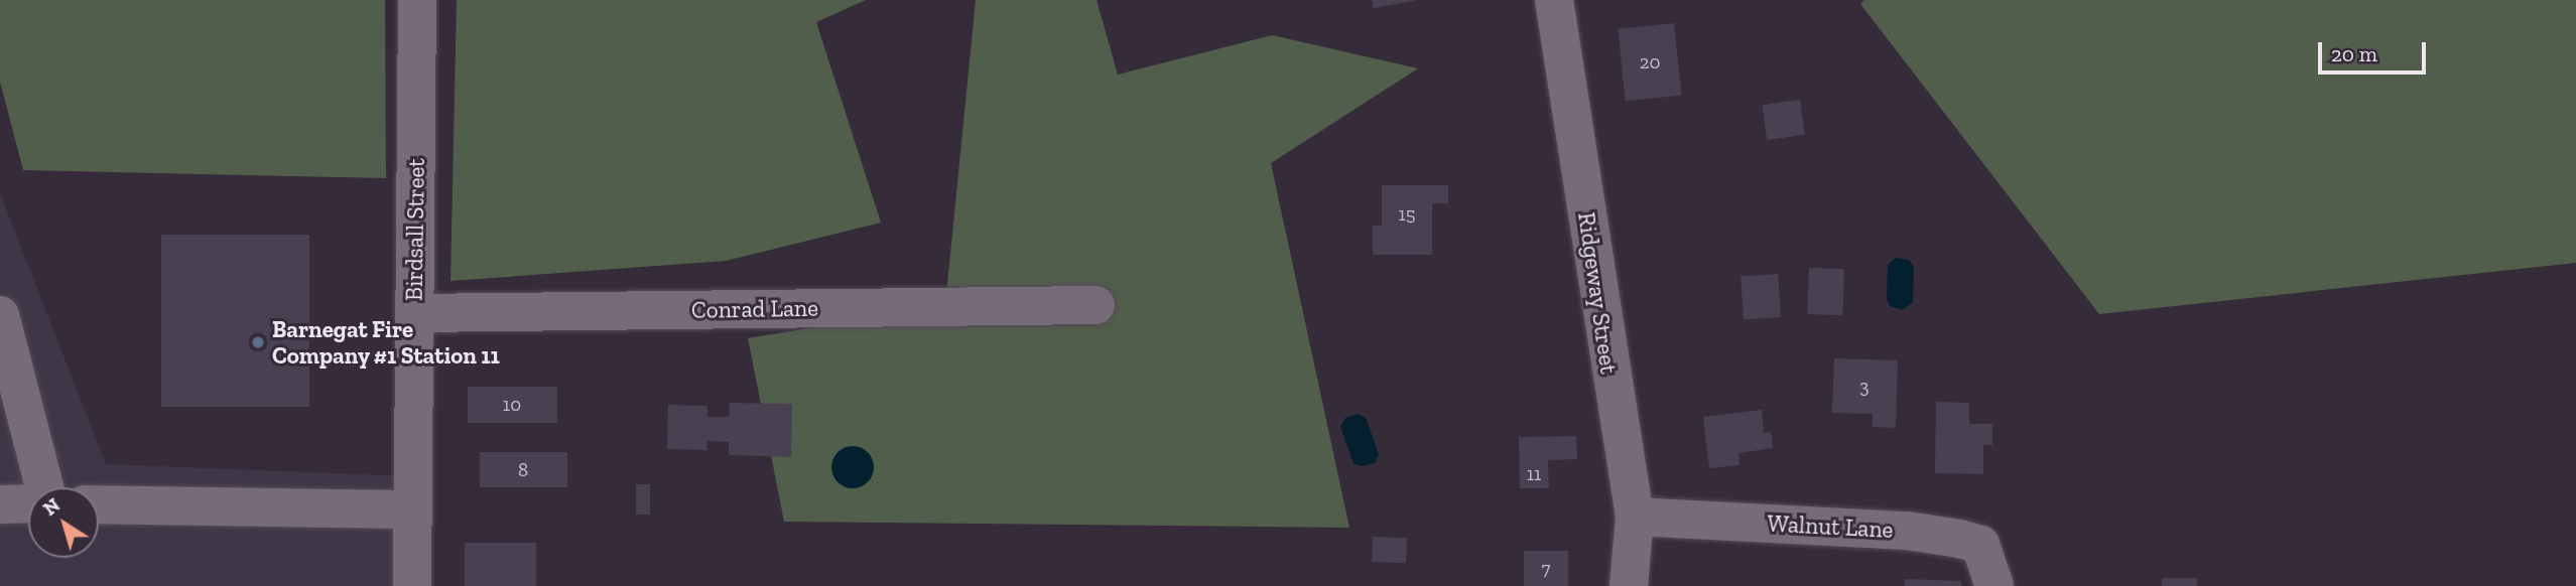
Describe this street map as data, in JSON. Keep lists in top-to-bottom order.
{
  "streets": {
    "street": [
      "Birdsall Street",
      "Ridgeway Street",
      "Conrad Lane",
      "Walnut Lane"
    ]
  },
  "crossings": [
    ["Birdsall Street", "Conrad Lane"],
    ["Ridgeway Street", "Walnut Lane"]
  ],
  "places": ["Barnegat Fire Company #1 Station 11"],
  "house_numbers": [
    "20",
    "15",
    "3",
    "10",
    "8",
    "11",
    "7"
  ],
  "scale_bar": "20 m",
  "north": "top left"
}
